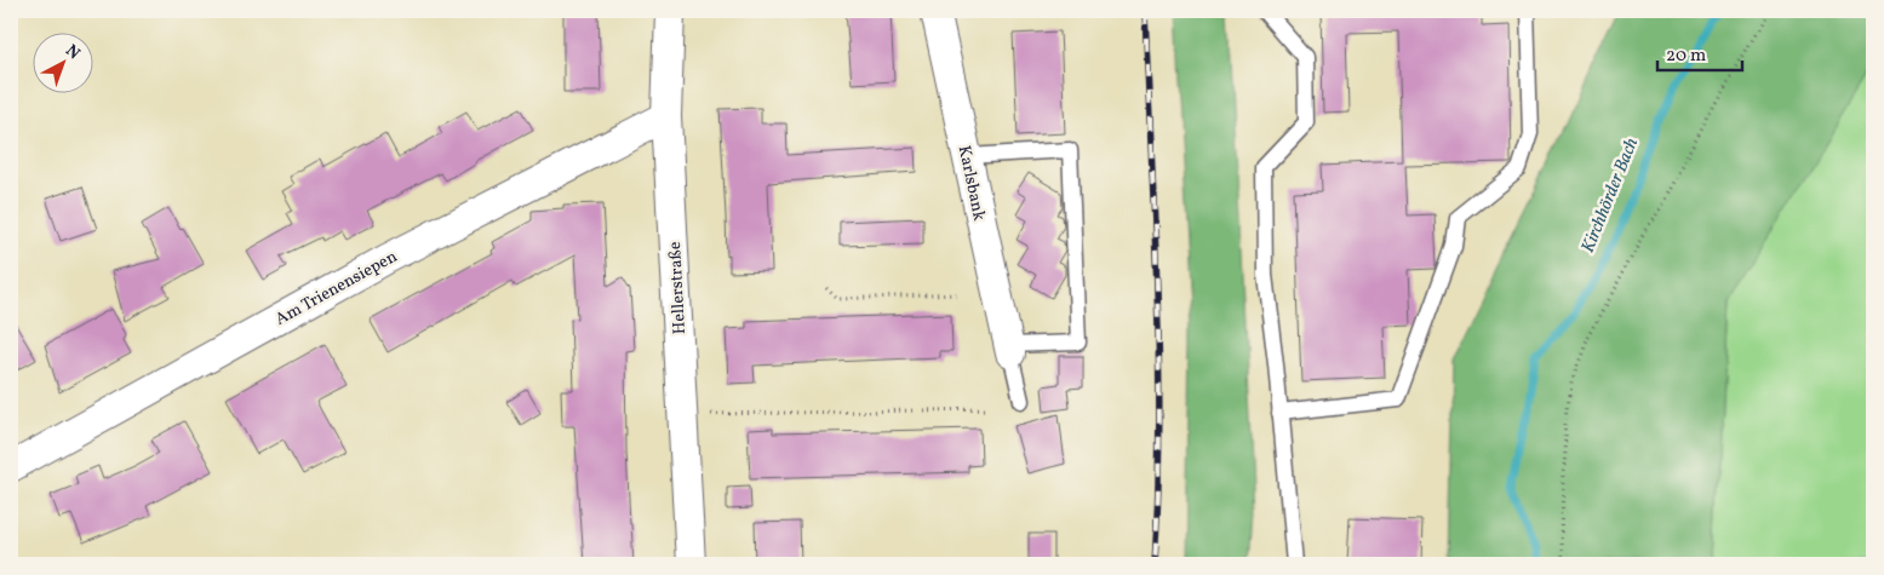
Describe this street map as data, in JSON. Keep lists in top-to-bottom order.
{
  "streets": {
    "street": ["Karlsbank", "Am Trienensiepen", "Hellerstraße"]
  },
  "crossings": [
    ["Am Trienensiepen", "Hellerstraße"]
  ],
  "water": ["Kirchhörder Bach"],
  "scale_bar": "20 m",
  "north": "top right"
}
